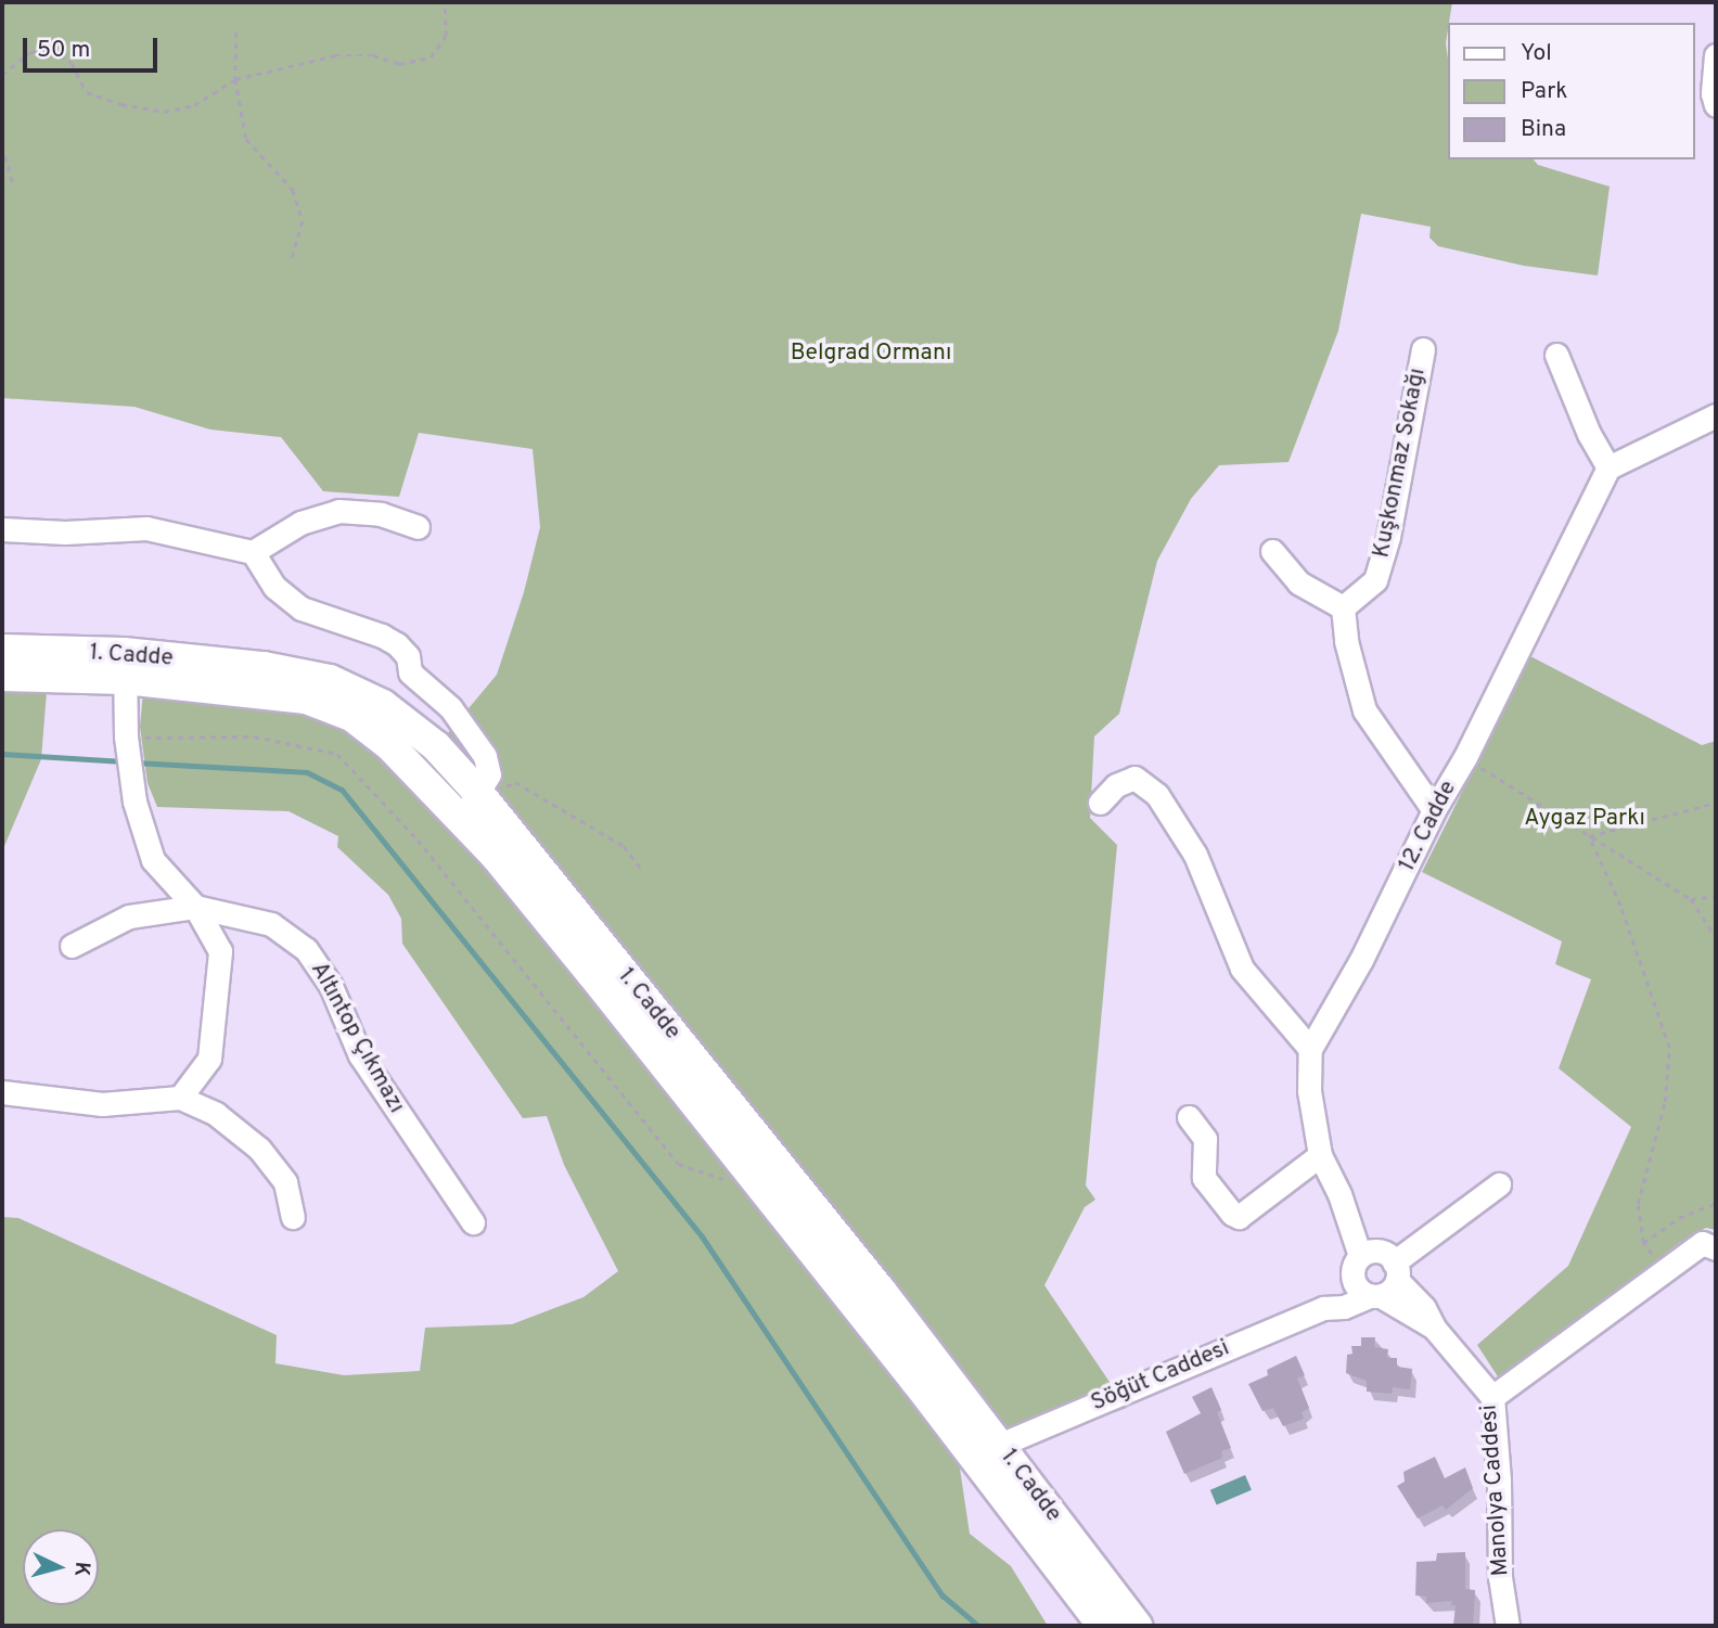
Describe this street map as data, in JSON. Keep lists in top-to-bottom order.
{
  "streets": {
    "main road": ["1. Cadde"],
    "street": [
      "Kuşkonmaz Sokağı",
      "12. Cadde",
      "Altıntop Çıkmazı",
      "Söğüt Caddesi",
      "Manolya Caddesi"
    ]
  },
  "crossings": [
    ["1. Cadde", "Söğüt Caddesi"],
    ["12. Cadde", "Söğüt Caddesi"],
    ["12. Cadde", "Manolya Caddesi"],
    ["Söğüt Caddesi", "Manolya Caddesi"]
  ],
  "parks": ["Belgrad Ormanı", "Aygaz Parkı"],
  "legend": ["Yol", "Park", "Bina"],
  "scale_bar": "50 m",
  "north": "right"
}
